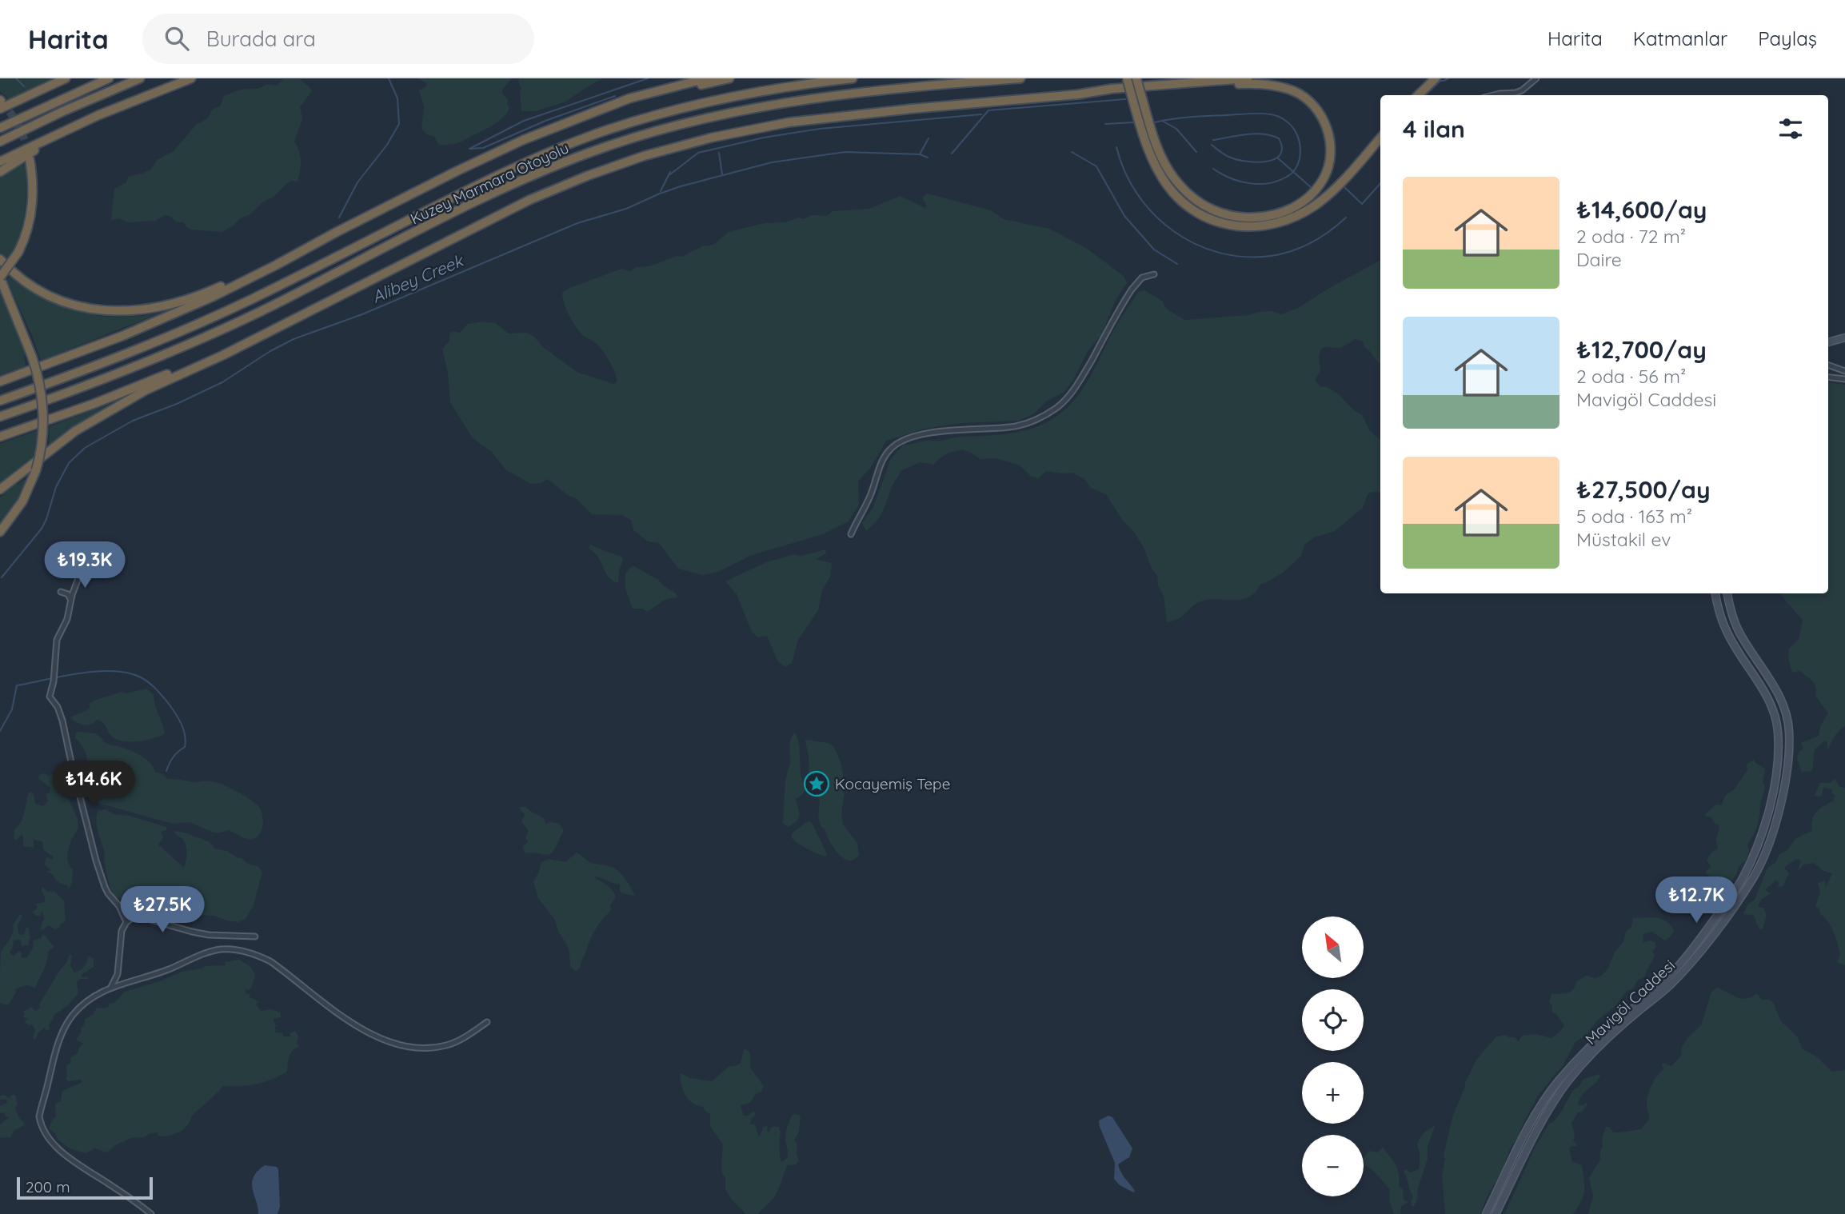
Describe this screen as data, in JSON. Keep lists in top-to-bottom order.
{
  "streets": {
    "highway": ["Kuzey Marmara Otoyolu"],
    "main road": ["Mavigöl Caddesi"]
  },
  "water": ["Alibey Creek"],
  "places": {
    "place": ["Kocayemiş Tepe"]
  },
  "scale_bar": "200 m",
  "north": "top left",
  "page": {
    "header": "Harita",
    "search": "Burada ara",
    "nav": ["Harita", "Katmanlar", "Paylaş"],
    "heading": "4 ilan",
    "list": [
      {
        "name": "₺14,600/ay",
        "note": "2 oda · 72 m² · Daire"
      },
      {
        "name": "₺12,700/ay",
        "note": "2 oda · 56 m² · Mavigöl Caddesi"
      },
      {
        "name": "₺27,500/ay",
        "note": "5 oda · 163 m² · Müstakil ev"
      }
    ],
    "price": [
      "₺19.3K",
      "₺14.6K",
      "₺12.7K",
      "₺27.5K"
    ],
    "map_buttons": ["+", "−"],
    "scale": "200 m"
  }
}
